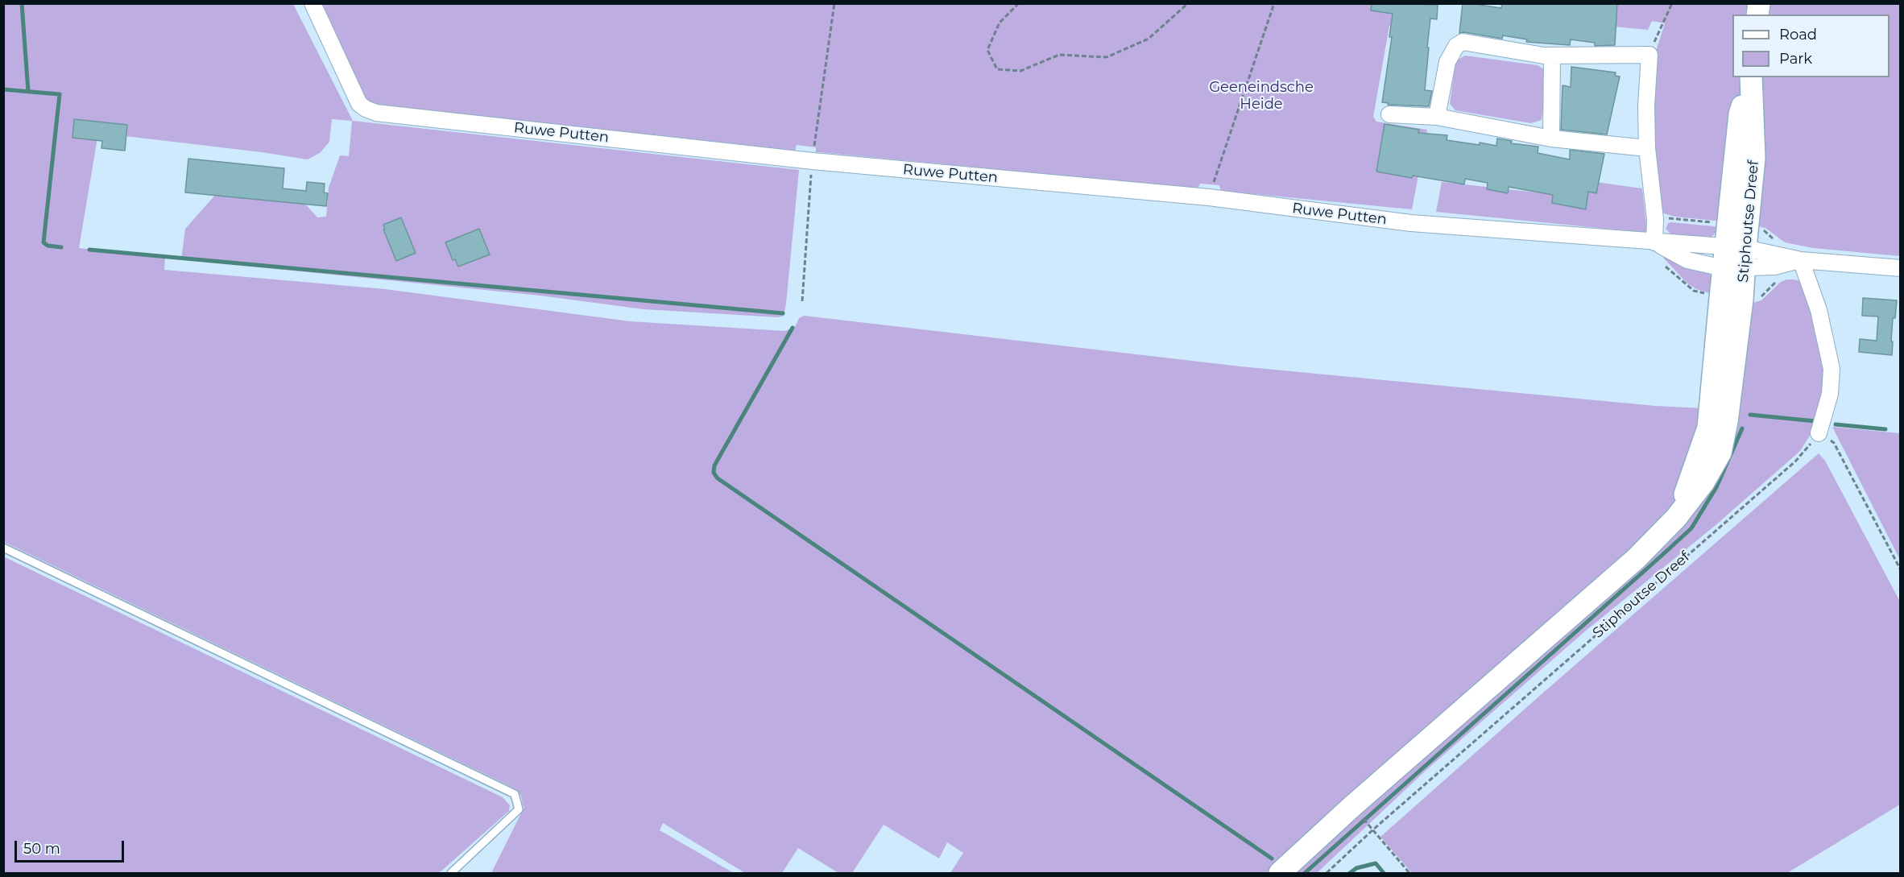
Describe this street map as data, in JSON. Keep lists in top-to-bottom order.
{
  "streets": {
    "main road": ["Stiphoutse Dreef"],
    "street": ["Ruwe Putten"]
  },
  "crossings": [
    ["Ruwe Putten", "Stiphoutse Dreef"]
  ],
  "parks": ["Geeneindsche Heide"],
  "legend": ["Road", "Park"],
  "scale_bar": "50 m"
}
